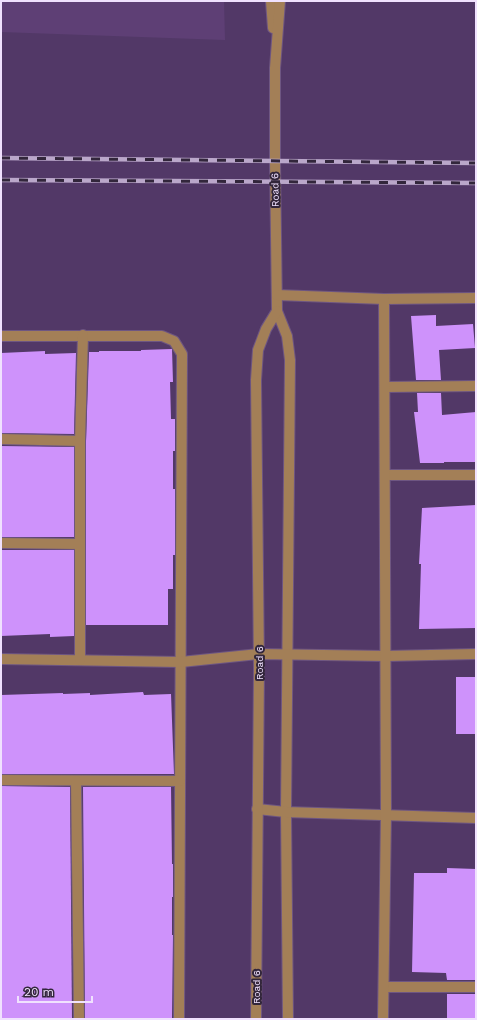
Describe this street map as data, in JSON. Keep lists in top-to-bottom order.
{
  "streets": {
    "street": ["Road 6"]
  },
  "scale_bar": "20 m"
}
